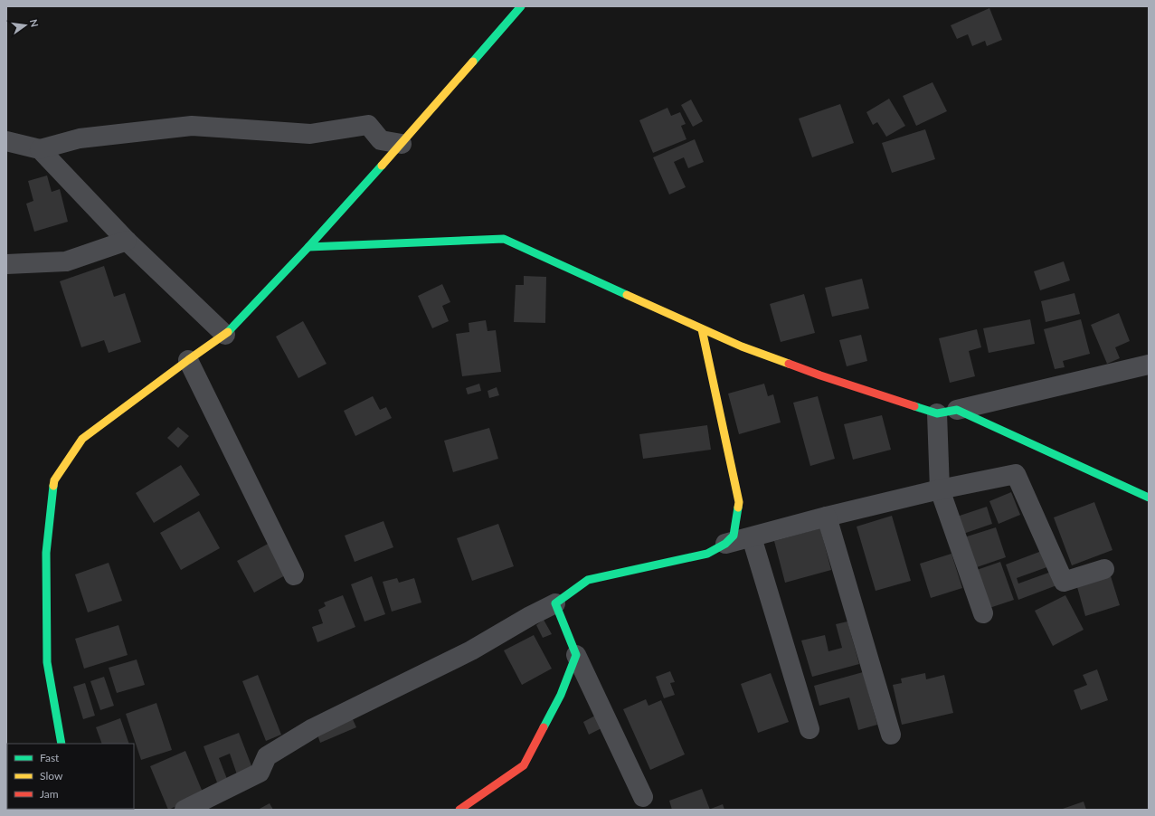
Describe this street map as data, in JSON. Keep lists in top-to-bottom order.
{
  "legend": ["Fast", "Slow", "Jam"],
  "north": "right"
}
